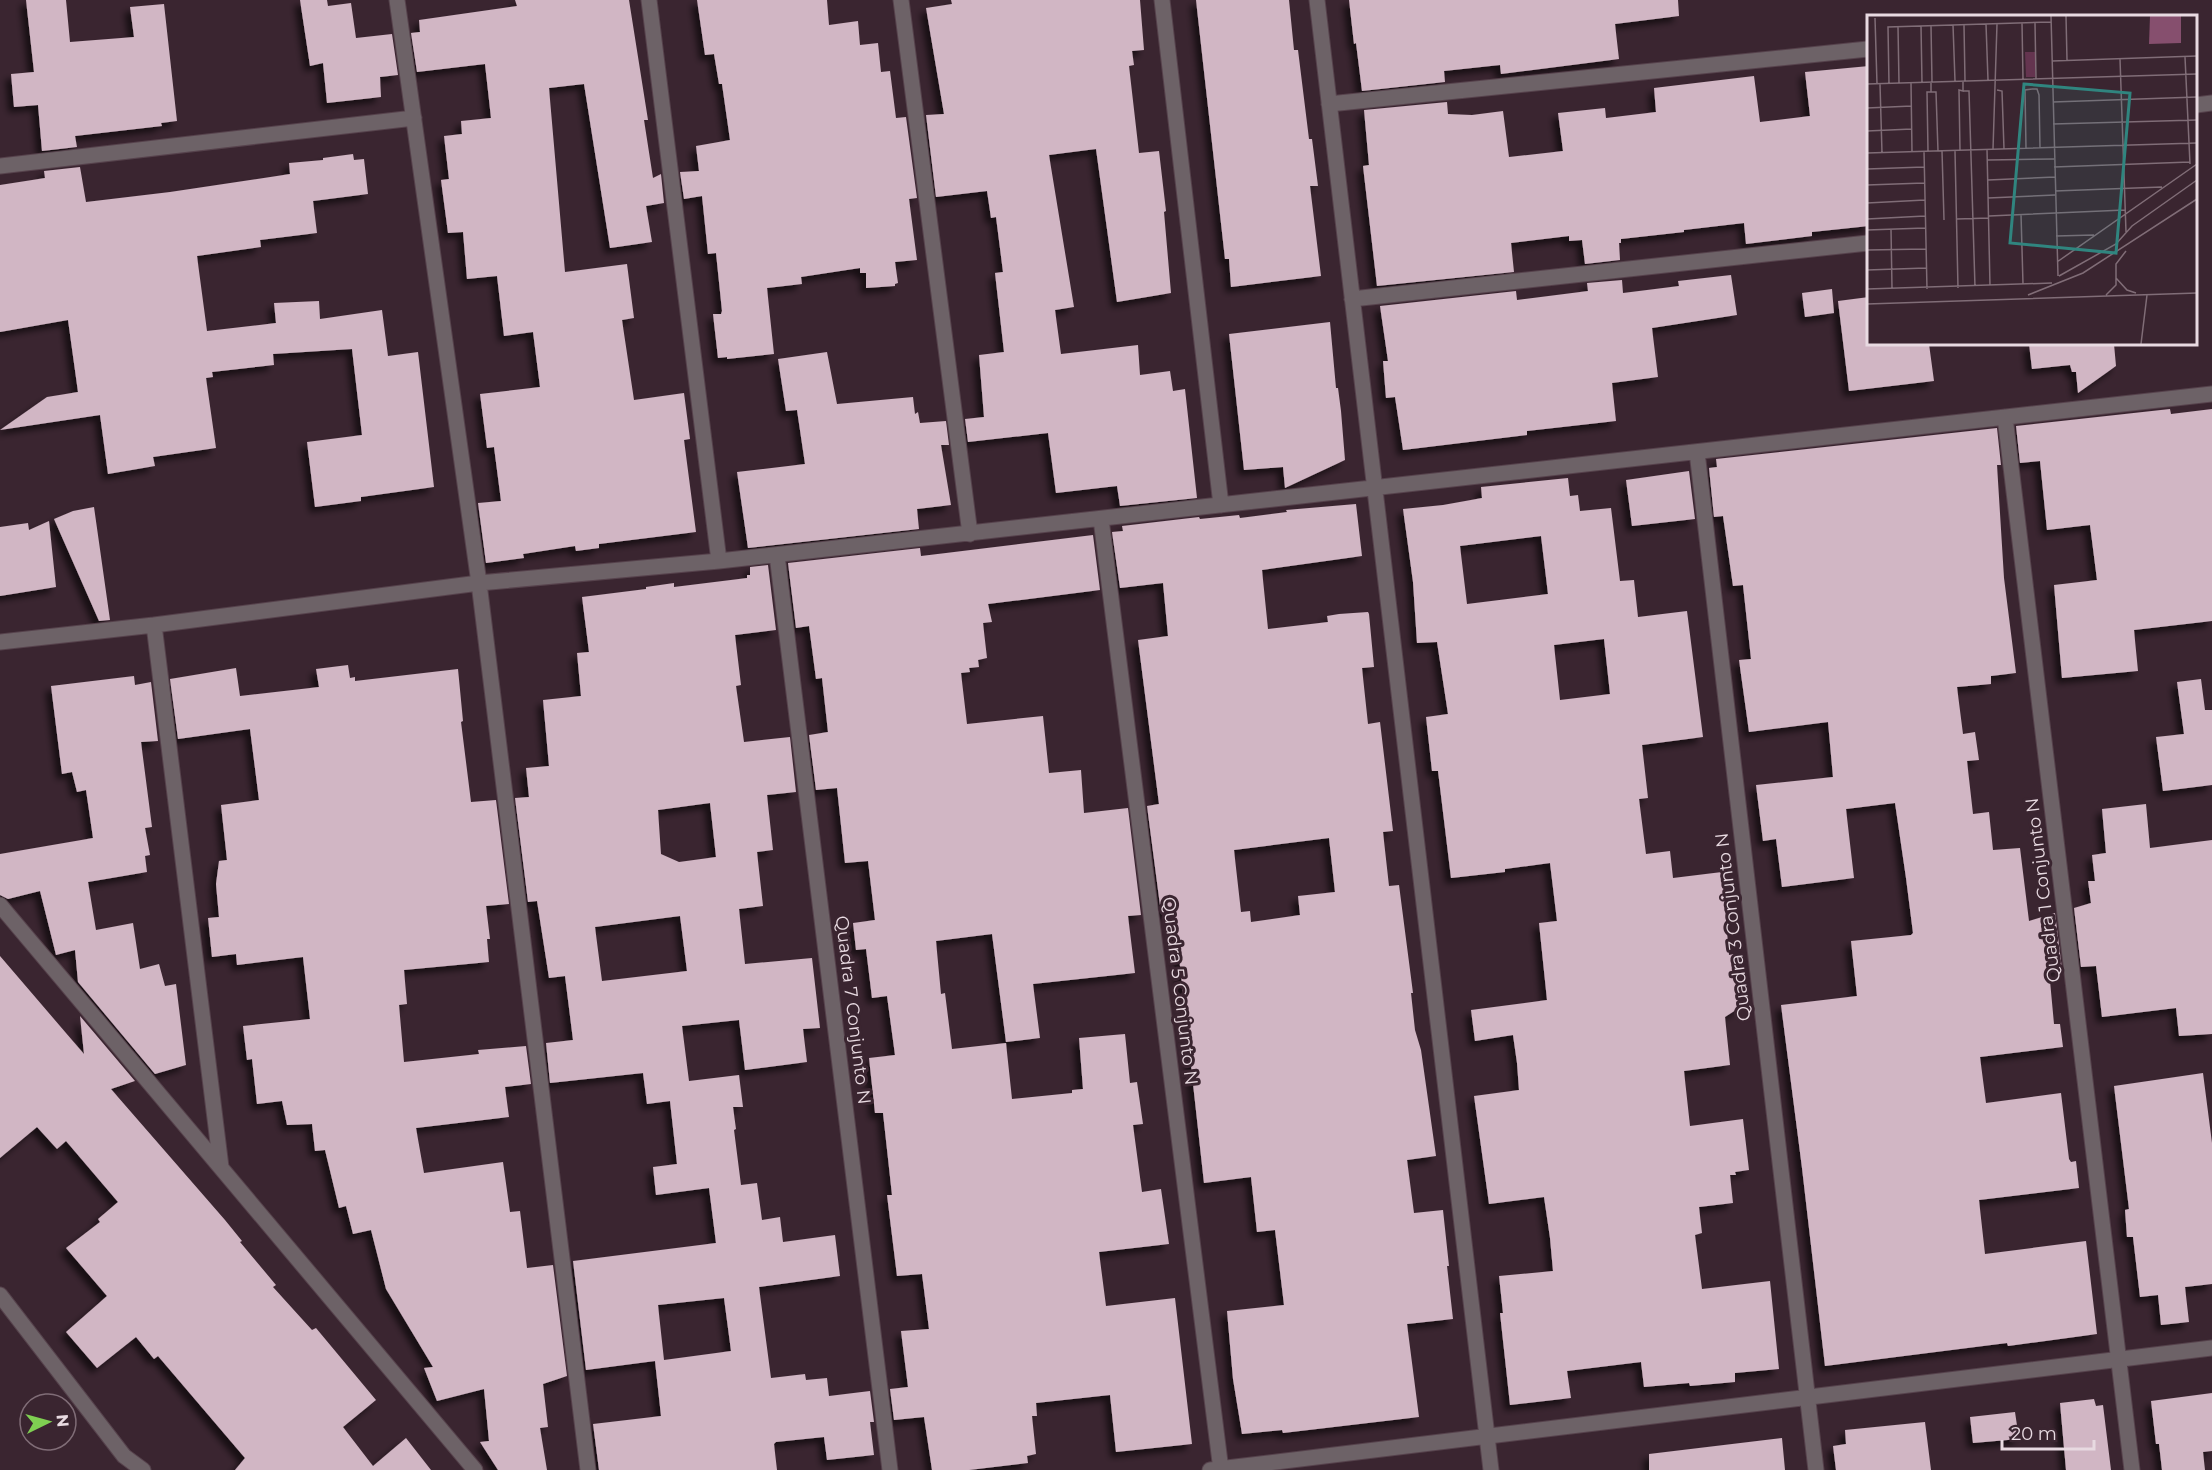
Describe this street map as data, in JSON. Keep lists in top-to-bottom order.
{
  "streets": {
    "street": [
      "Quadra 1 Conjunto N",
      "Quadra 3 Conjunto N",
      "Quadra 5 Conjunto N",
      "Quadra 7 Conjunto N"
    ]
  },
  "scale_bar": "20 m",
  "north": "right"
}
